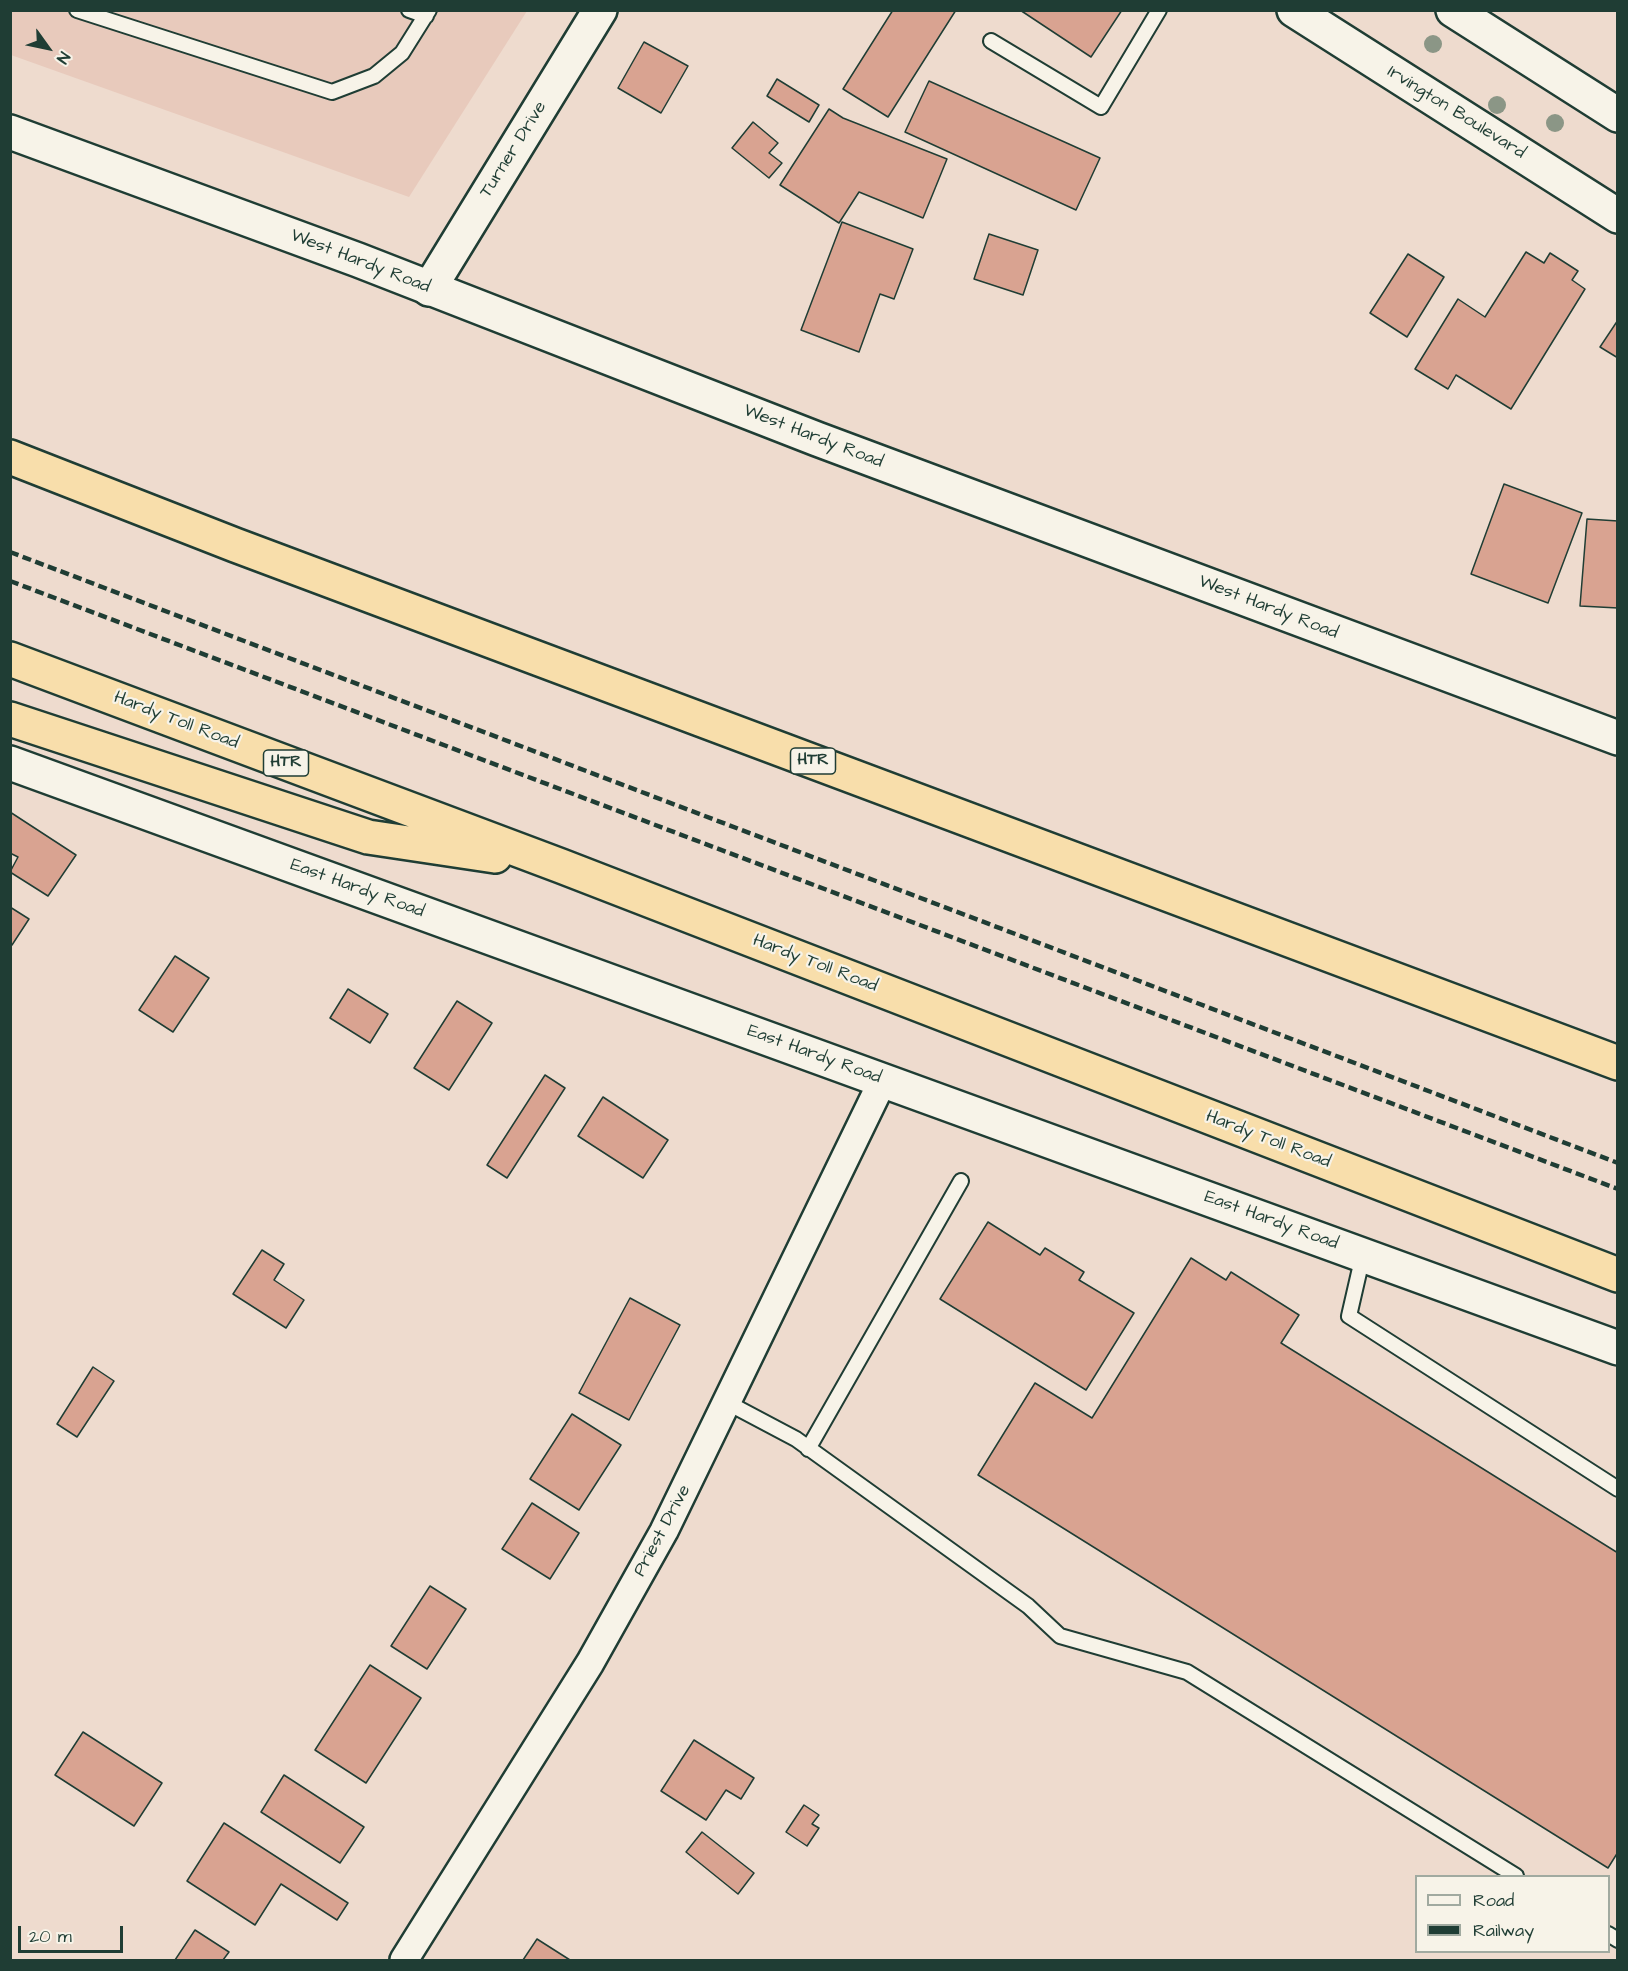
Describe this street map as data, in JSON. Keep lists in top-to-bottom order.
{
  "streets": {
    "highway": ["Hardy Toll Road", "HTR"],
    "main road": [
      "Irvington Boulevard",
      "Turner Drive",
      "West Hardy Road",
      "East Hardy Road"
    ],
    "street": ["Priest Drive"]
  },
  "crossings": [
    ["Turner Drive", "West Hardy Road"],
    ["East Hardy Road", "Priest Drive"]
  ],
  "legend": ["Road", "Railway"],
  "scale_bar": "20 m",
  "north": "bottom right"
}
